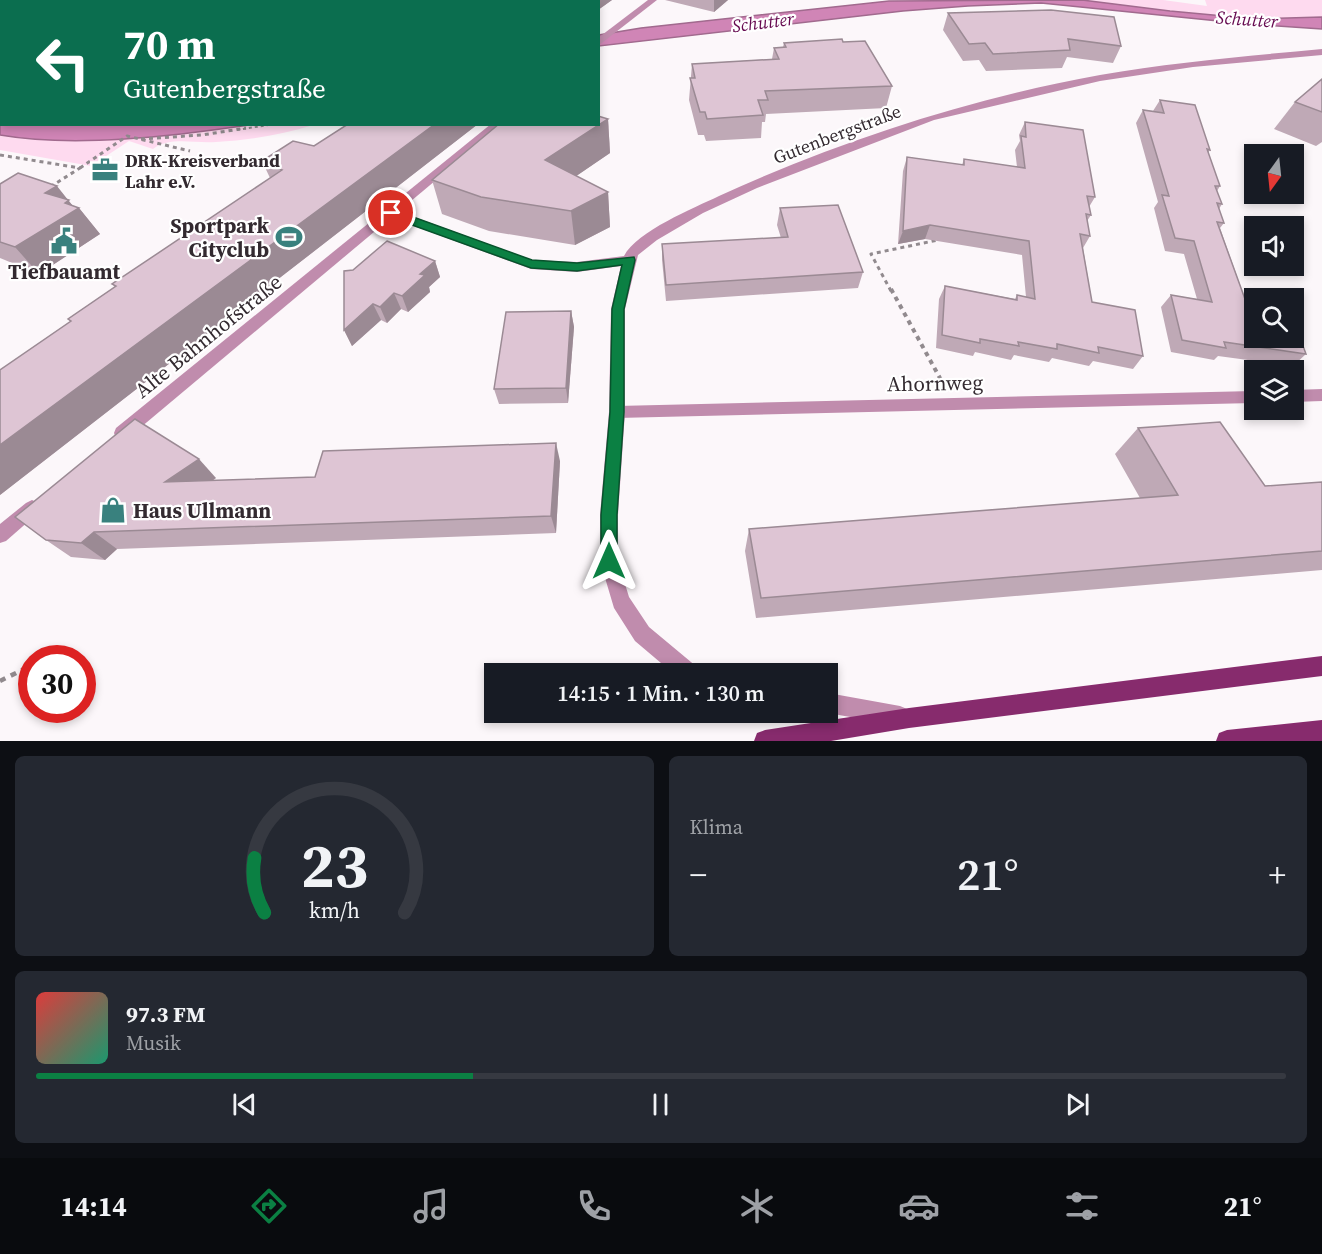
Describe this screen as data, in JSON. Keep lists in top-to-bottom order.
{
  "streets": {
    "street": ["Gutenbergstraße", "Alte Bahnhofstraße", "Ahornweg"]
  },
  "water": ["Schutter"],
  "places": {
    "office": ["DRK-Kreisverband Lahr e.V."],
    "sports": ["Sportpark Cityclub"],
    "public building": ["Tiefbauamt"],
    "shop": ["Haus Ullmann"]
  },
  "north": "bottom",
  "page": {
    "turn": ["70 m", "Gutenbergstraße"],
    "limit": "30",
    "trip": "14:15 · 1 Min. · 130 m",
    "tile": "Klima",
    "heat": ["−", "21°", "+"],
    "song": ["97.3 FM", "Musik"],
    "tabs": ["14:14", "21°"],
    "gauge": ["23", "km/h"]
  }
}
